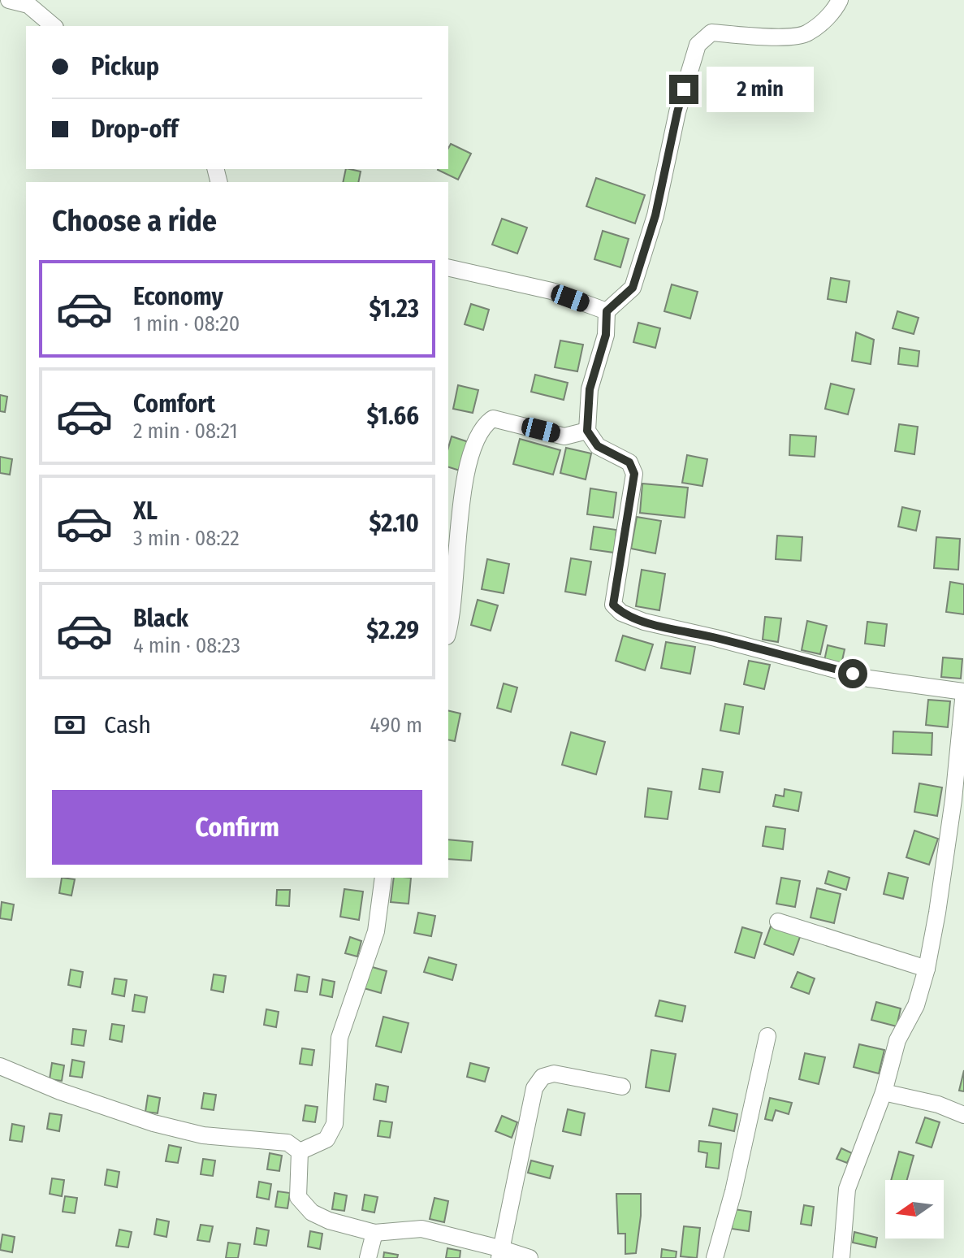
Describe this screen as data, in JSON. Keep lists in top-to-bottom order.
{
  "north": "left",
  "page": {
    "banner": ["Pickup", "Drop-off"],
    "bubble": "2 min",
    "heading": "Choose a ride",
    "list": [
      {
        "name": "Economy",
        "note": "1 min · 08:20",
        "value": "$1.23"
      },
      {
        "name": "Comfort",
        "note": "2 min · 08:21",
        "value": "$1.66"
      },
      {
        "name": "XL",
        "note": "3 min · 08:22",
        "value": "$2.10"
      },
      {
        "name": "Black",
        "note": "4 min · 08:23",
        "value": "$2.29"
      }
    ],
    "pay": ["Cash", "490 m"],
    "buttons": "Confirm"
  }
}
